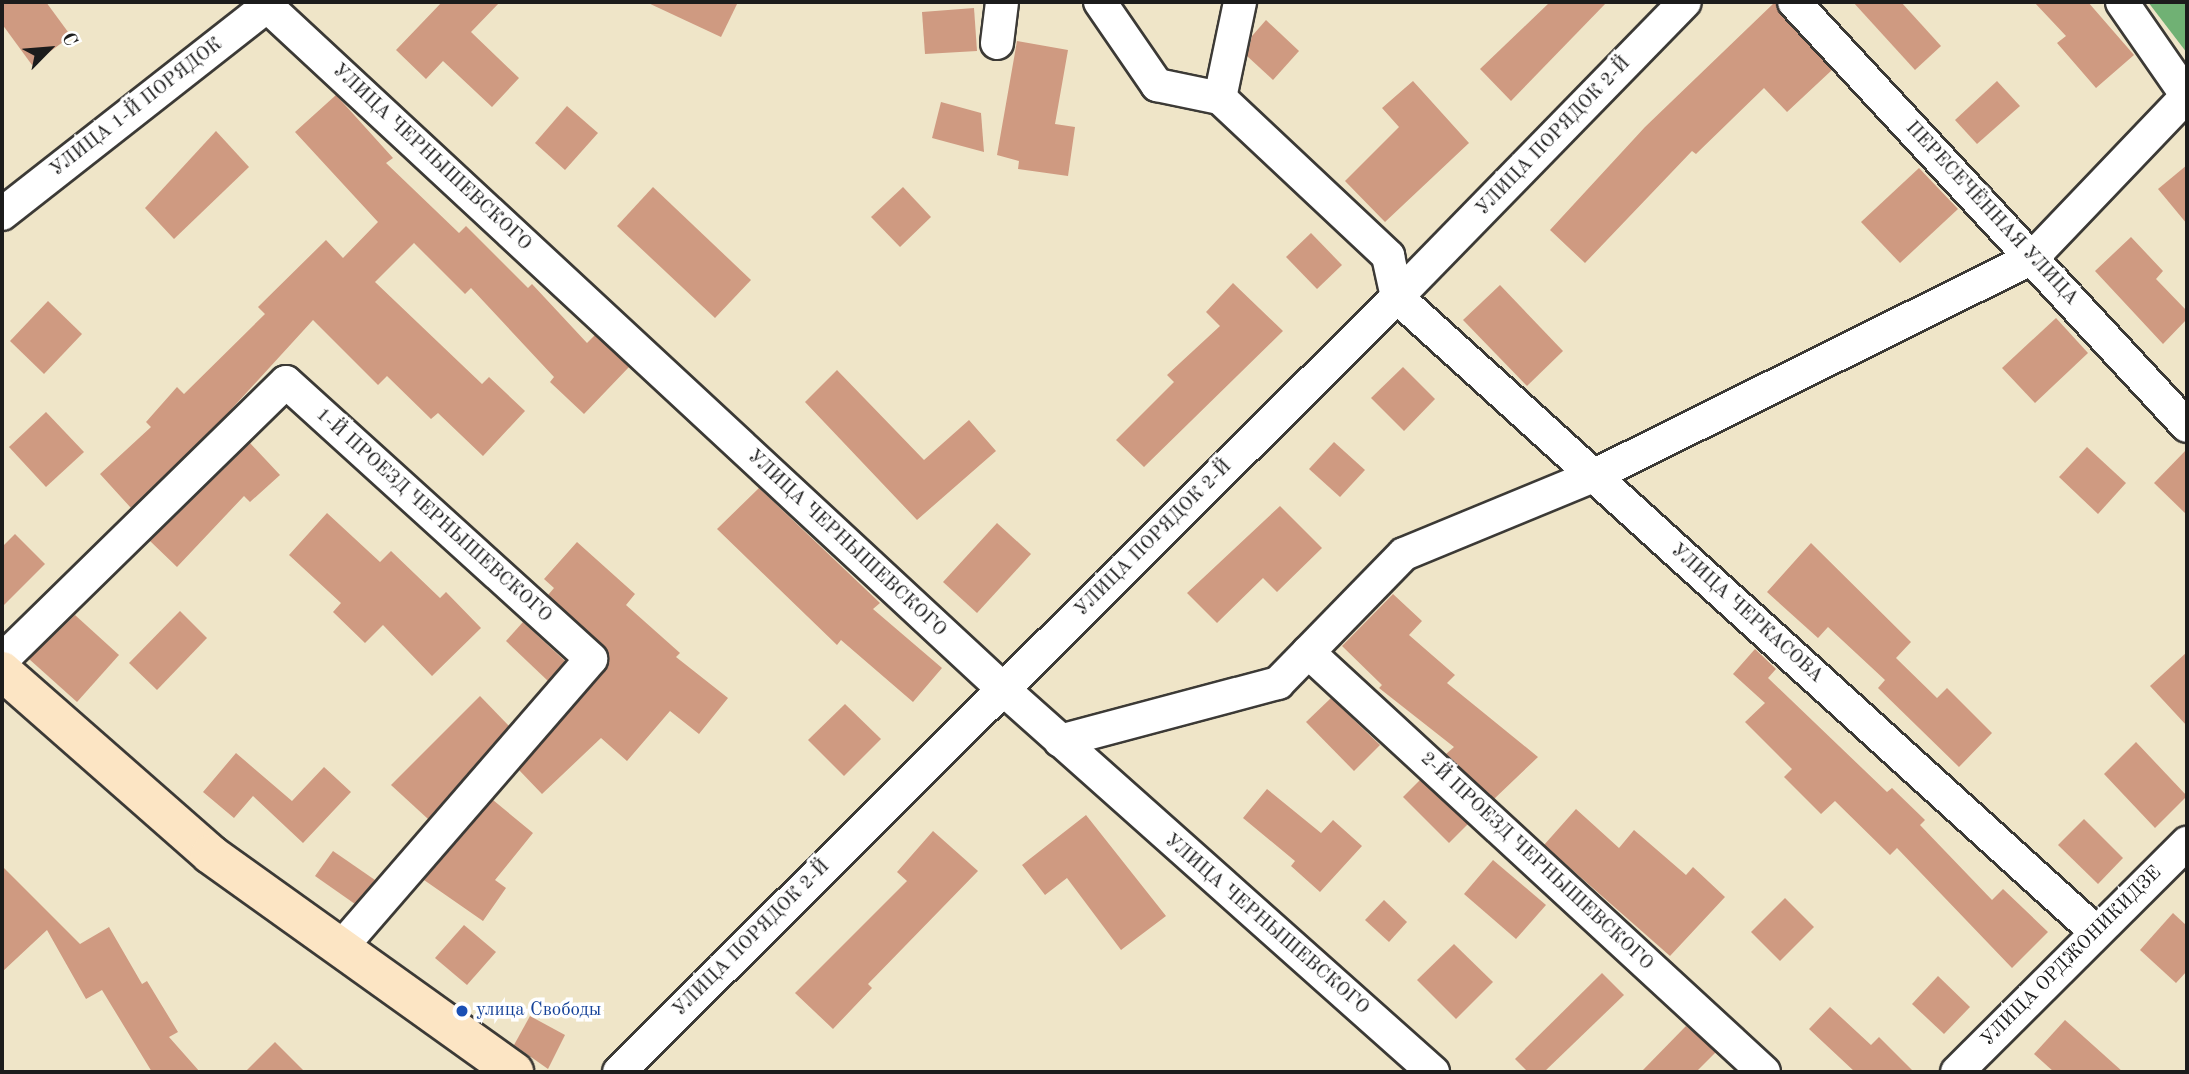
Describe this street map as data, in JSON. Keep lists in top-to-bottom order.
{
  "streets": {
    "street": [
      "УЛИЦА 1-Й ПОРЯДОК",
      "УЛИЦА ПОРЯДОК 2-Й",
      "УЛИЦА ЧЕРНЫШЕВСКОГО",
      "ПЕРЕСЕЧЁННАЯ УЛИЦА",
      "1-Й ПРОЕЗД ЧЕРНЫШЕВСКОГО",
      "УЛИЦА ЧЕРКАСОВА",
      "2-Й ПРОЕЗД ЧЕРНЫШЕВСКОГО",
      "УЛИЦА ОРДЖОНИКИДЗЕ"
    ]
  },
  "crossings": [
    ["УЛИЦА 1-Й ПОРЯДОК", "УЛИЦА ЧЕРНЫШЕВСКОГО"],
    ["УЛИЦА ПОРЯДОК 2-Й", "УЛИЦА ЧЕРНЫШЕВСКОГО"],
    ["УЛИЦА ПОРЯДОК 2-Й", "УЛИЦА ЧЕРКАСОВА"],
    ["УЛИЦА ЧЕРКАСОВА", "УЛИЦА ОРДЖОНИКИДЗЕ"]
  ],
  "places": ["улица Свободы"],
  "north": "top right"
}
